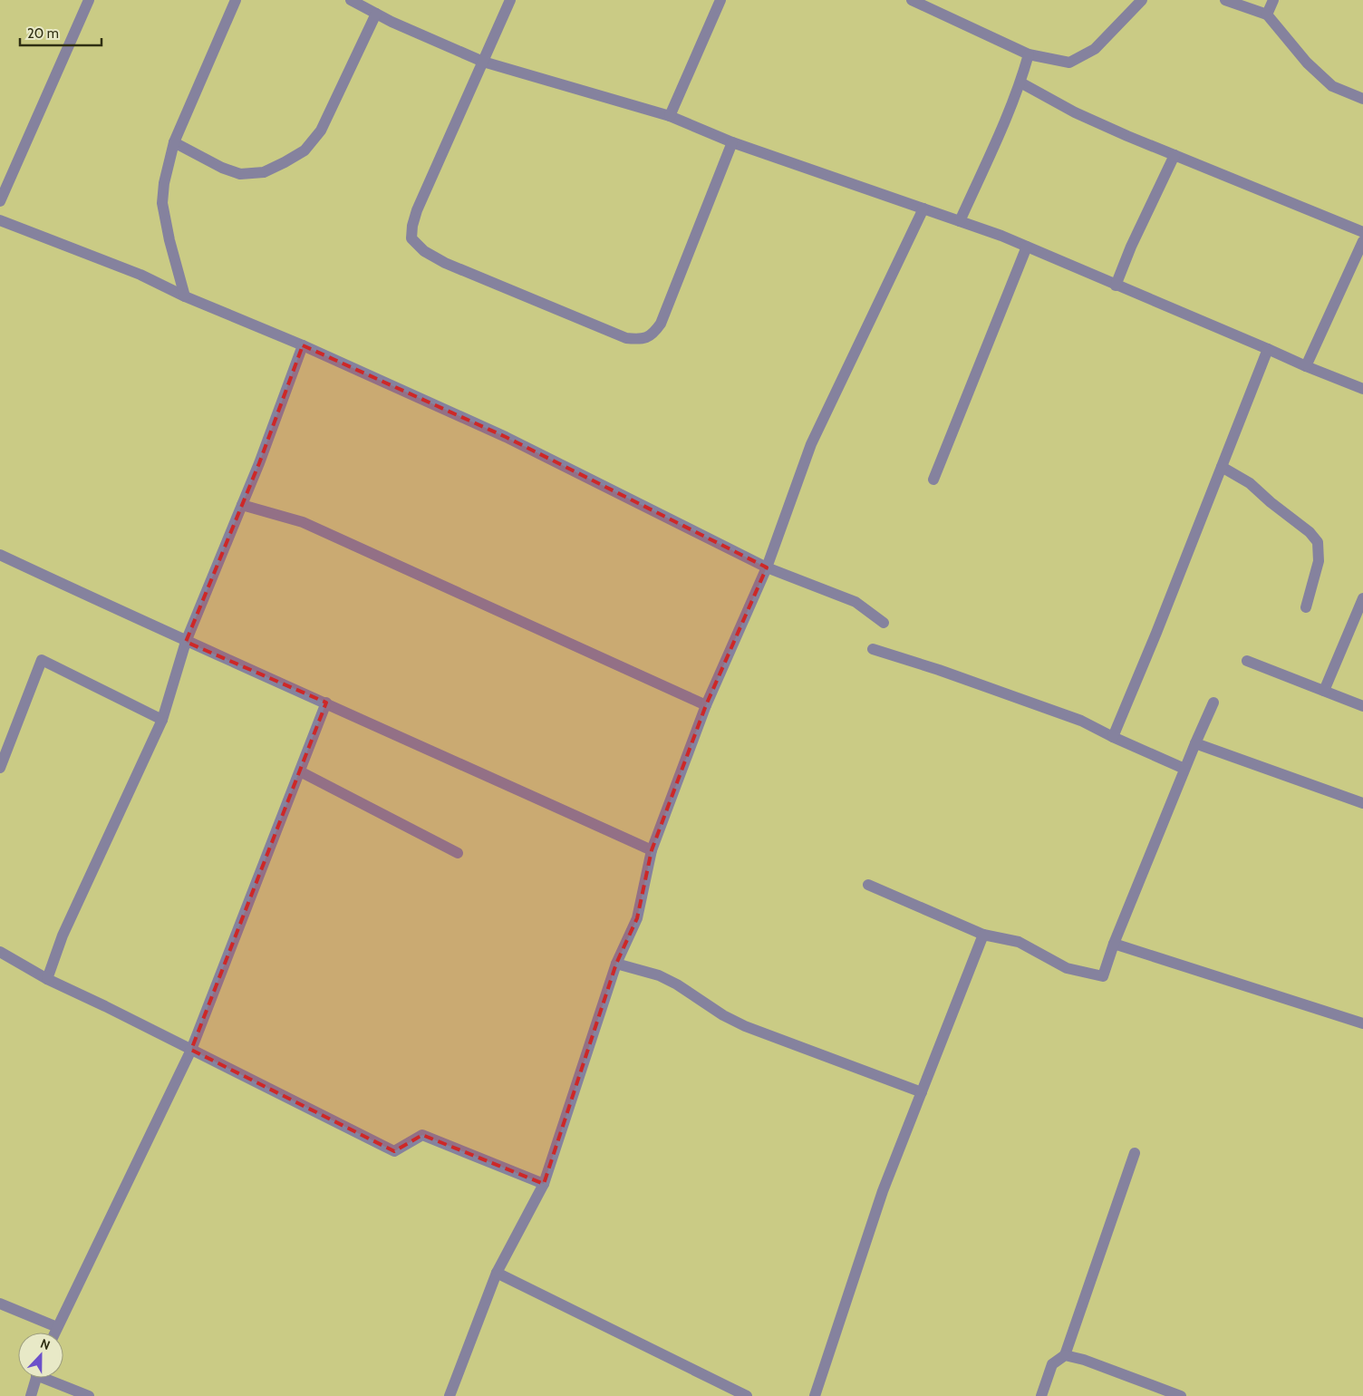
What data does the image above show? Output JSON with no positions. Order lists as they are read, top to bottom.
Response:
{
  "scale_bar": "20 m",
  "north": "top"
}
